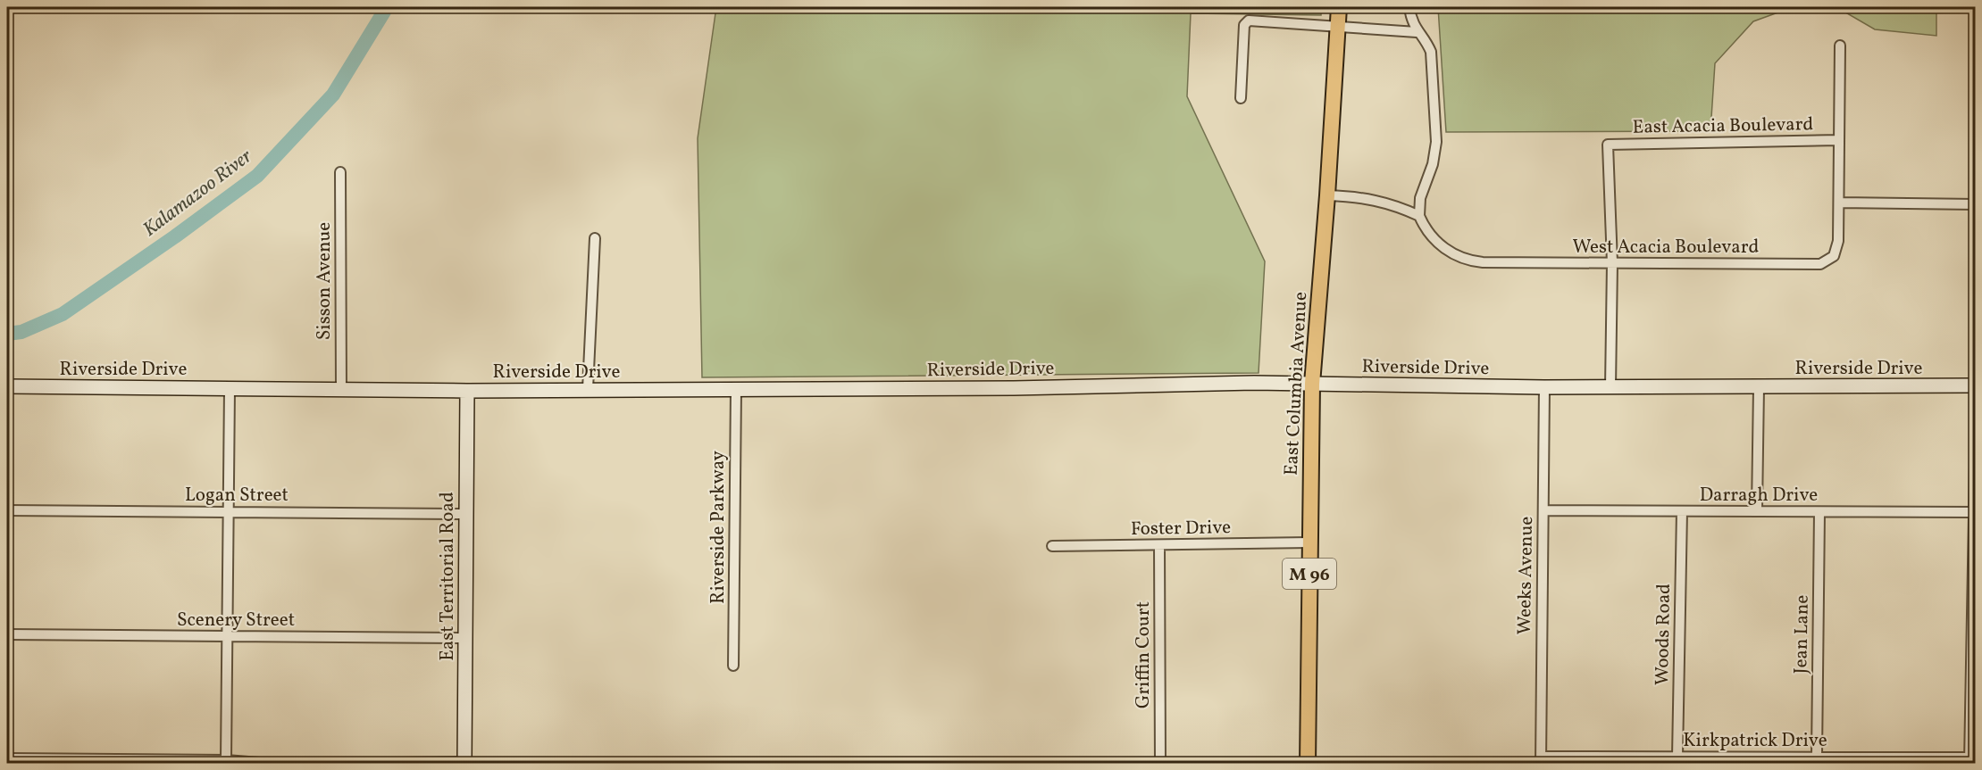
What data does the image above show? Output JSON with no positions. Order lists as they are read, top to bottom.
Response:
{
  "streets": {
    "main road": ["East Columbia Avenue", "M 96"],
    "street": [
      "East Acacia Boulevard",
      "West Acacia Boulevard",
      "Sisson Avenue",
      "Riverside Drive",
      "Logan Street",
      "Darragh Drive",
      "Riverside Parkway",
      "Foster Drive",
      "Weeks Avenue",
      "East Territorial Road",
      "Scenery Street",
      "Woods Road",
      "Jean Lane",
      "Griffin Court",
      "Kirkpatrick Drive"
    ]
  },
  "crossings": [
    ["East Acacia Boulevard", "West Acacia Boulevard"],
    ["Sisson Avenue", "Riverside Drive"],
    ["Riverside Drive", "East Columbia Avenue"],
    ["Riverside Drive", "Riverside Parkway"],
    ["Riverside Drive", "Weeks Avenue"],
    ["Riverside Drive", "East Territorial Road"],
    ["East Columbia Avenue", "Foster Drive"],
    ["Logan Street", "East Territorial Road"],
    ["Darragh Drive", "Weeks Avenue"],
    ["Darragh Drive", "Woods Road"],
    ["Darragh Drive", "Jean Lane"],
    ["Foster Drive", "Griffin Court"],
    ["Weeks Avenue", "Kirkpatrick Drive"],
    ["East Territorial Road", "Scenery Street"],
    ["Woods Road", "Kirkpatrick Drive"],
    ["Jean Lane", "Kirkpatrick Drive"]
  ],
  "water": ["Kalamazoo River"]
}
